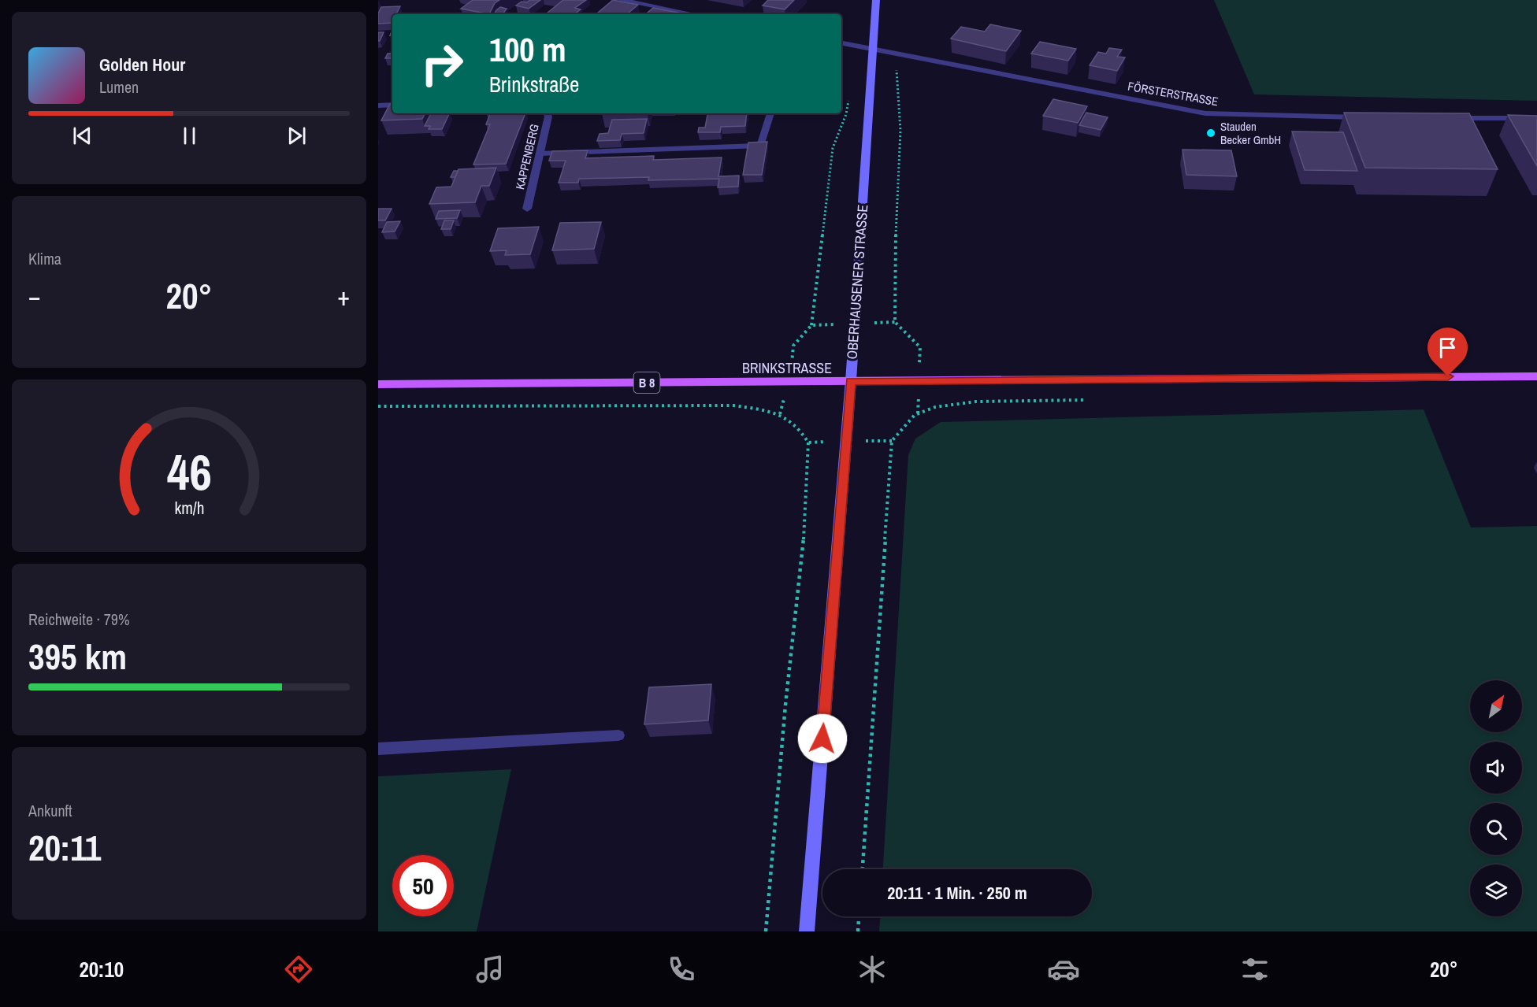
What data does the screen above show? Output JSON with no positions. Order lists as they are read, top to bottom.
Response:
{
  "streets": {
    "main road": ["OBERHAUSENER STRASSE", "BRINKSTRASSE", "B 8"],
    "street": ["FÖRSTERSTRASSE", "KAPPENBERG"]
  },
  "crossings": [
    ["FÖRSTERSTRASSE", "OBERHAUSENER STRASSE"],
    ["OBERHAUSENER STRASSE", "BRINKSTRASSE"]
  ],
  "places": ["Stauden Becker GmbH"],
  "north": "top right",
  "page": {
    "turn": ["100 m", "Brinkstraße"],
    "song": ["Golden Hour", "Lumen"],
    "tile": [
      "Klima",
      ["Reichweite · 79%", "395 km"],
      ["Ankunft", "20:11"]
    ],
    "heat": ["−", "20°", "+"],
    "limit": "50",
    "trip": "20:11 · 1 Min. · 250 m",
    "tabs": ["20:10", "20°"],
    "gauge": ["46", "km/h"]
  }
}
